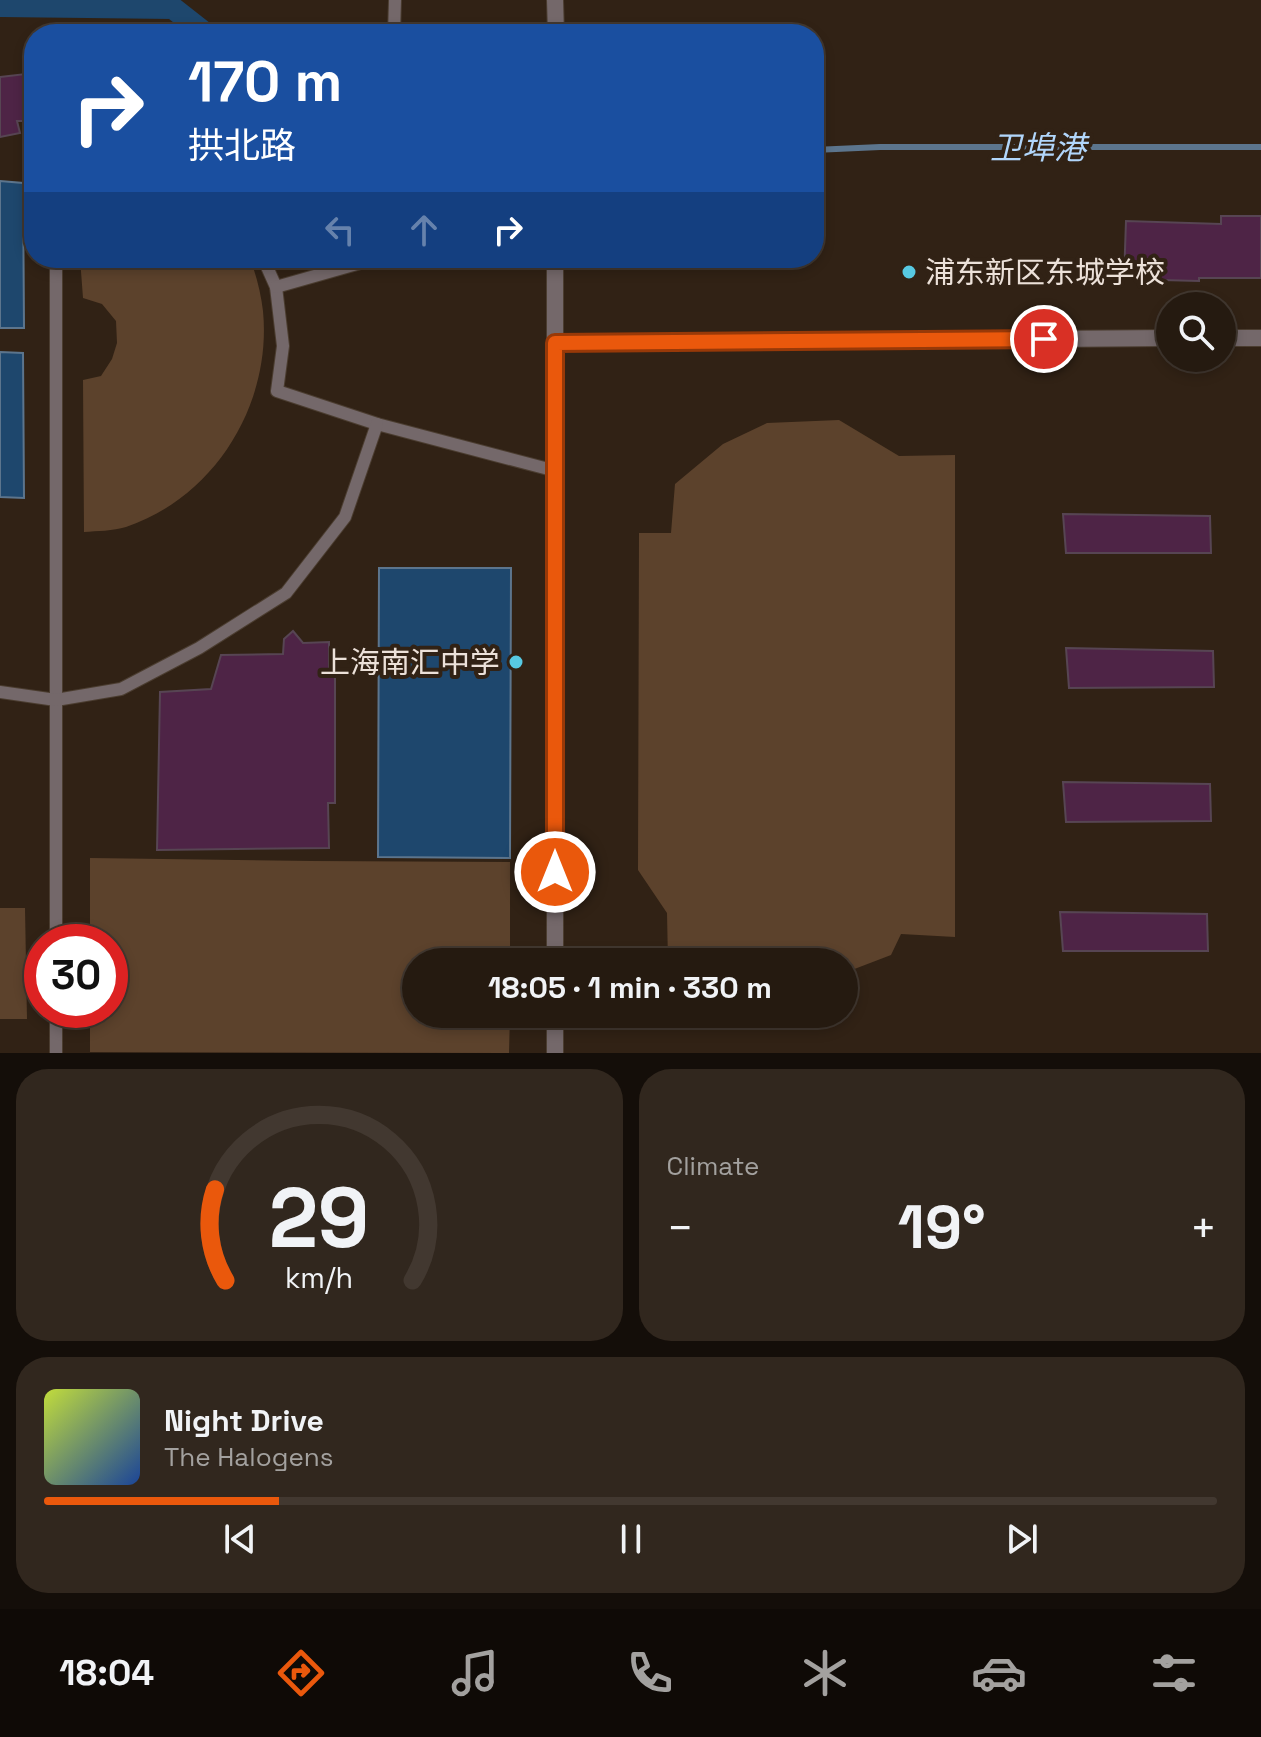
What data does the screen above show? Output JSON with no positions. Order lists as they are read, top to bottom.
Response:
{
  "water": ["卫埠港"],
  "places": ["浦东新区东城学校", "上海南汇中学"],
  "page": {
    "turn": ["170 m", "拱北路"],
    "limit": "30",
    "trip": "18:05 · 1 min · 330 m",
    "tile": "Climate",
    "heat": ["−", "19°", "+"],
    "song": ["Night Drive", "The Halogens"],
    "tabs": "18:04",
    "gauge": ["29", "km/h"]
  }
}
